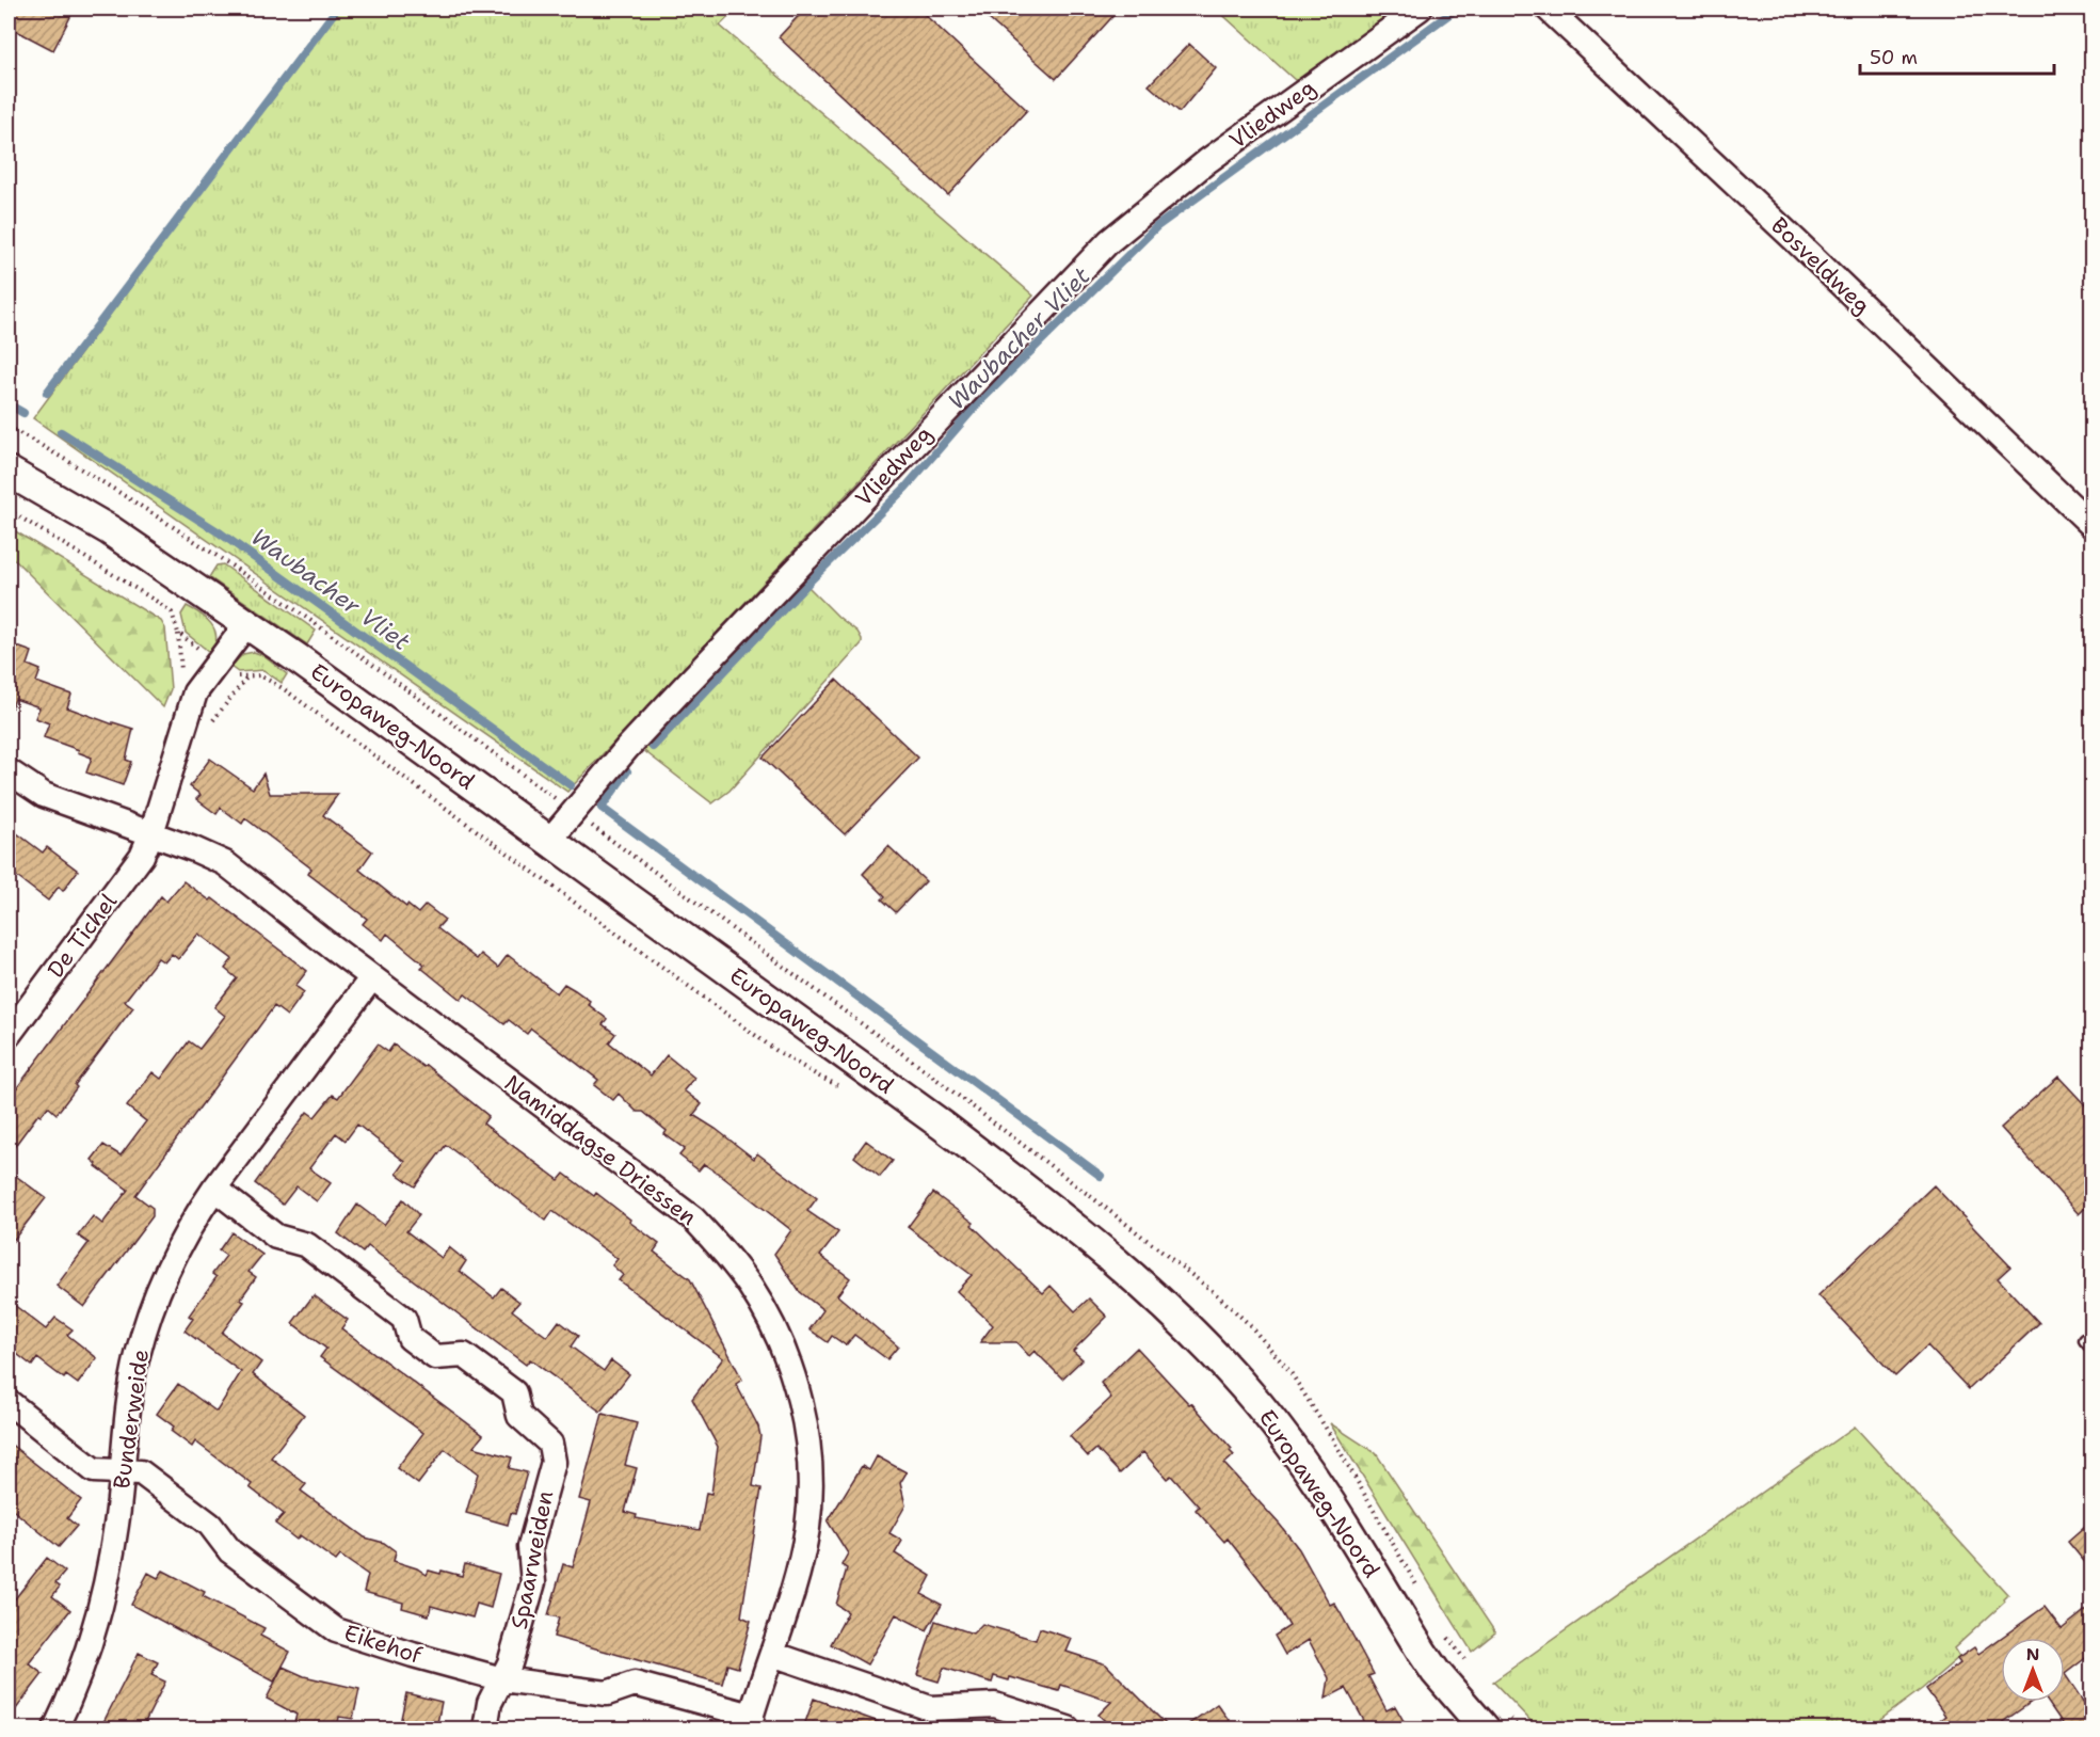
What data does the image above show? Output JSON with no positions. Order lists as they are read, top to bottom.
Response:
{
  "streets": {
    "street": [
      "Vliedweg",
      "Bosveldweg",
      "Europaweg-Noord",
      "De Tichel",
      "Namiddagse Driessen",
      "Bunderweide",
      "Spaarweiden",
      "Eikehof"
    ]
  },
  "crossings": [
    ["Vliedweg", "Europaweg-Noord"],
    ["Europaweg-Noord", "De Tichel"],
    ["De Tichel", "Namiddagse Driessen"],
    ["Namiddagse Driessen", "Bunderweide"],
    ["Namiddagse Driessen", "Eikehof"],
    ["Bunderweide", "Spaarweiden"],
    ["Bunderweide", "Eikehof"],
    ["Spaarweiden", "Eikehof"]
  ],
  "water": ["Waubacher Vliet"],
  "scale_bar": "50 m",
  "north": "top"
}
